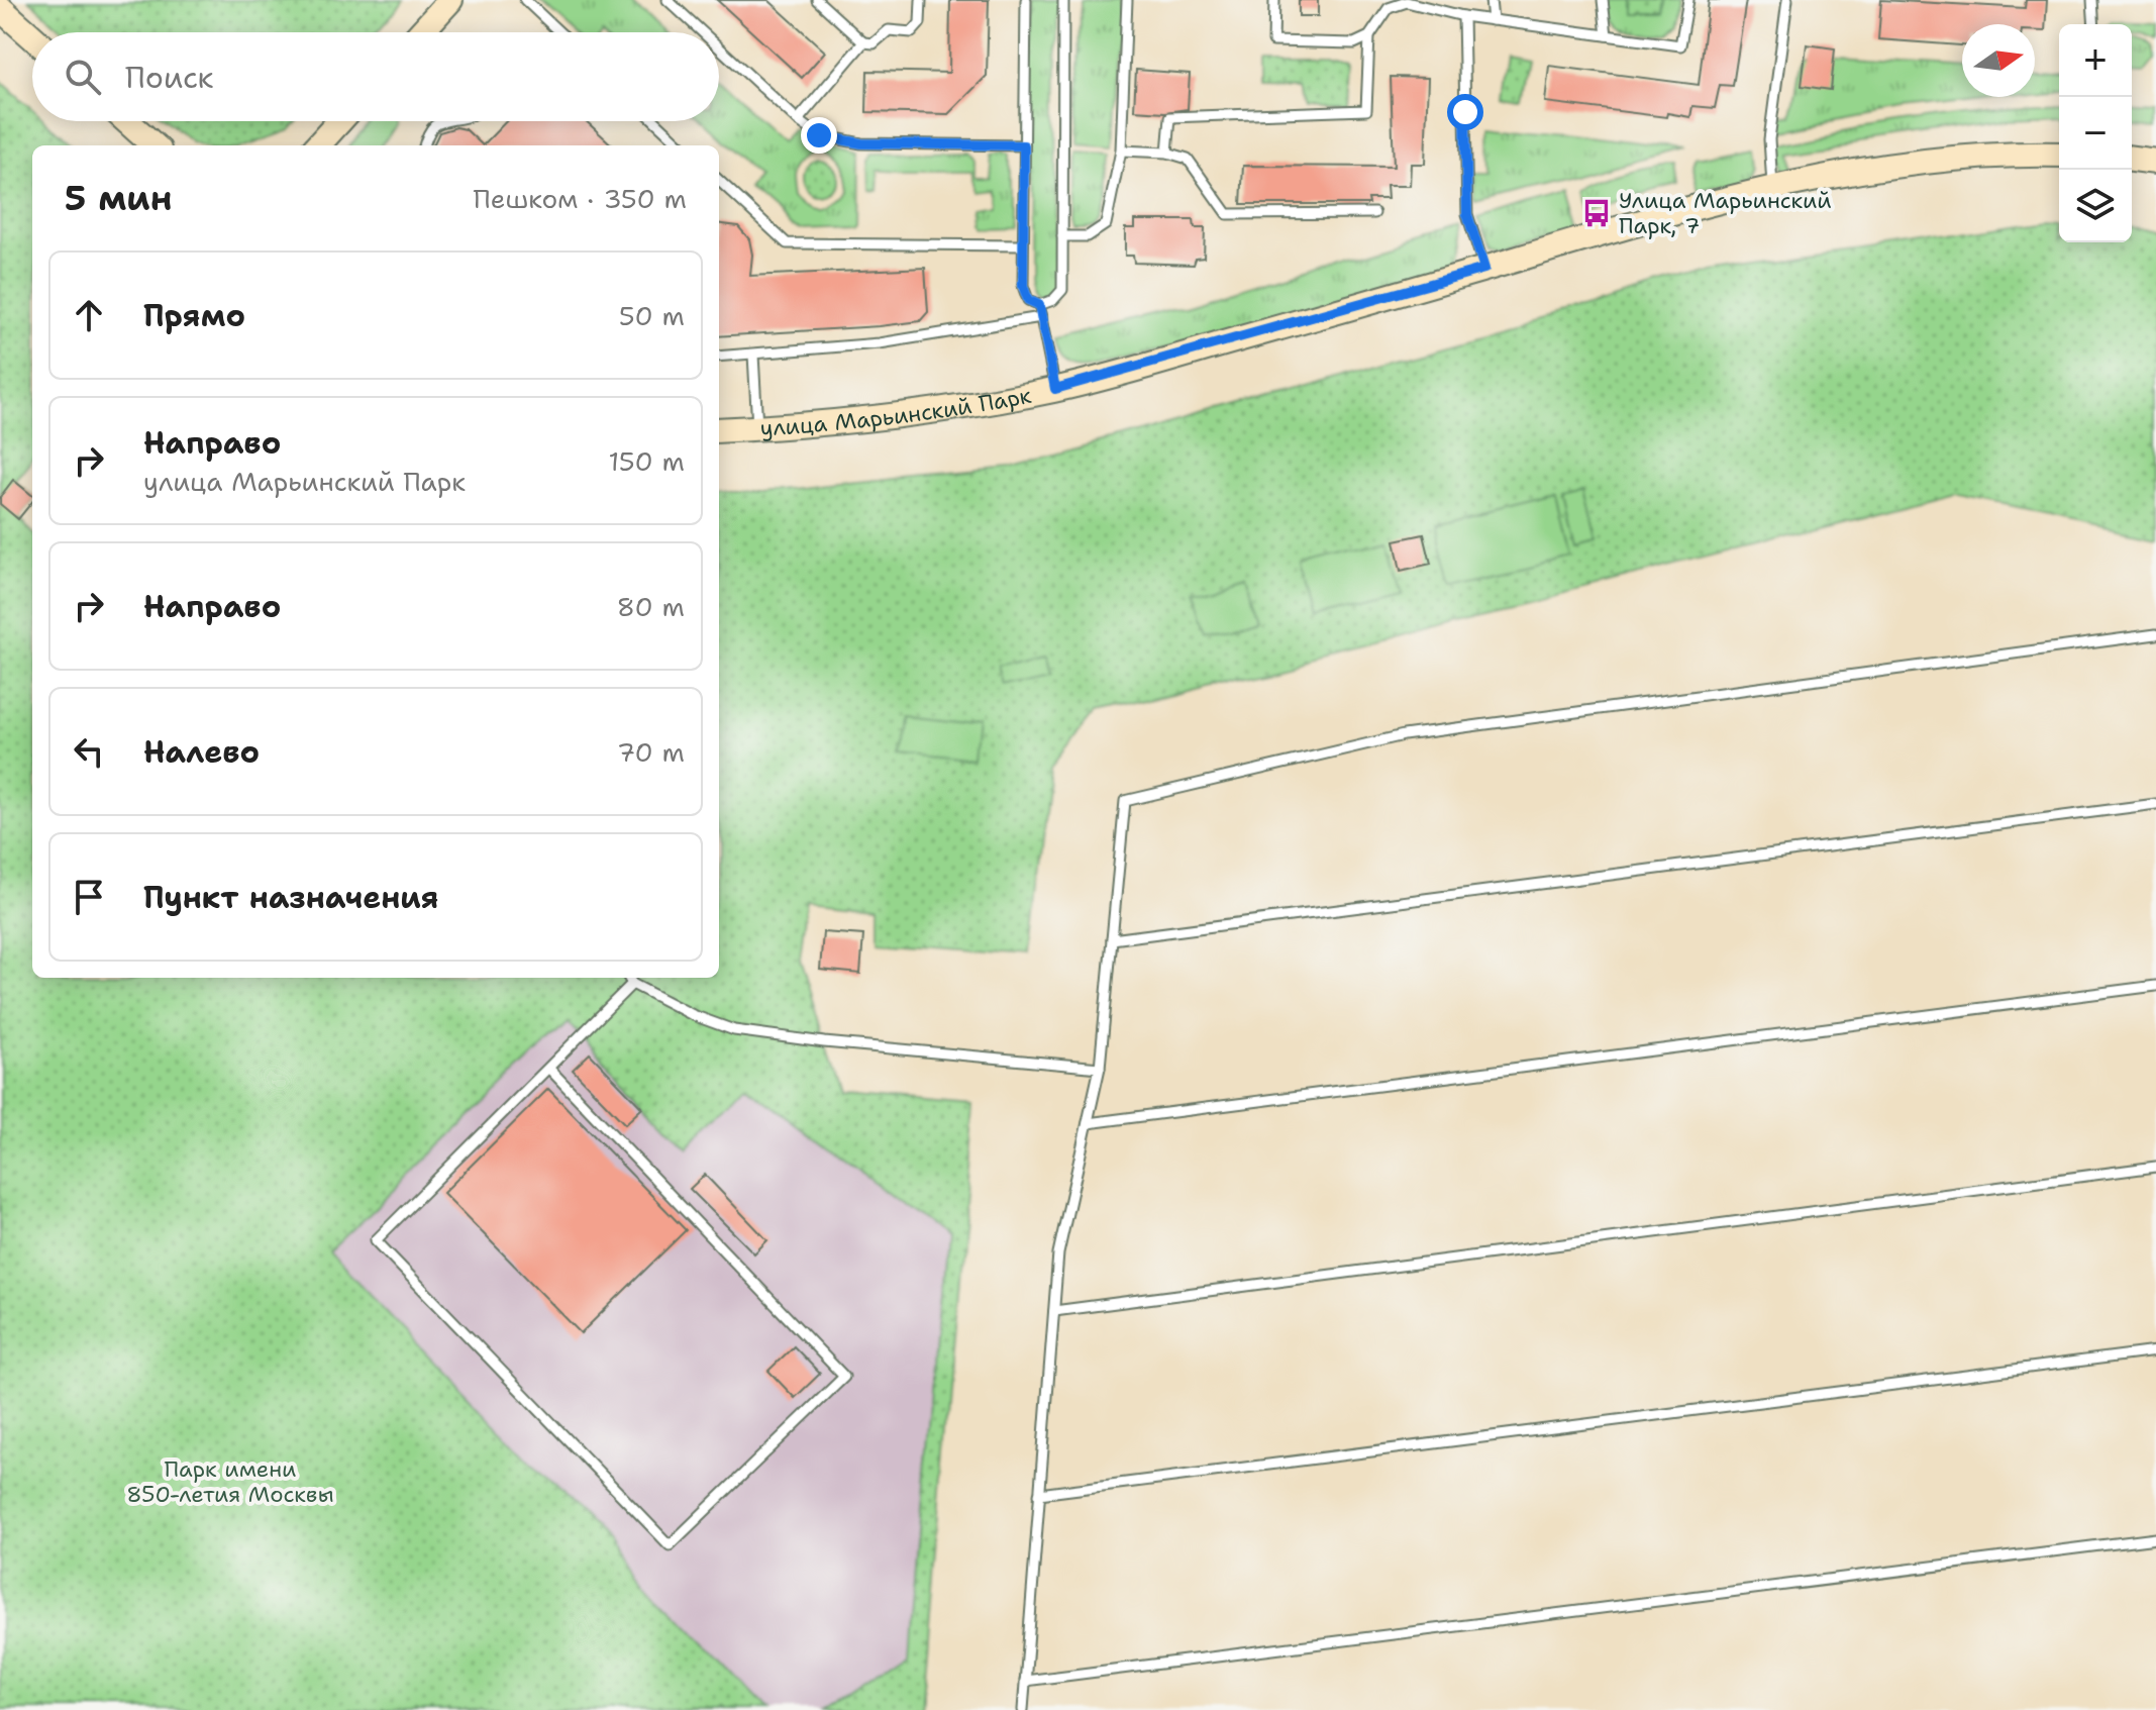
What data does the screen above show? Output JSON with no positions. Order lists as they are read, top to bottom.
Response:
{
  "streets": {
    "main road": ["улица Марьинский Парк"]
  },
  "parks": ["Парк имени 850-летия Москвы"],
  "places": {
    "bus stop": ["Улица Марьинский Парк, 7"]
  },
  "north": "right",
  "page": {
    "map_buttons": ["+", "−"],
    "search": "Поиск",
    "heading": ["5 мин", "Пешком · 350 m"],
    "list": [
      ["Прямо", "50 m"],
      ["Направо", "улица Марьинский Парк", "150 m"],
      ["Направо", "80 m"],
      ["Налево", "70 m"],
      "Пункт назначения"
    ]
  }
}
